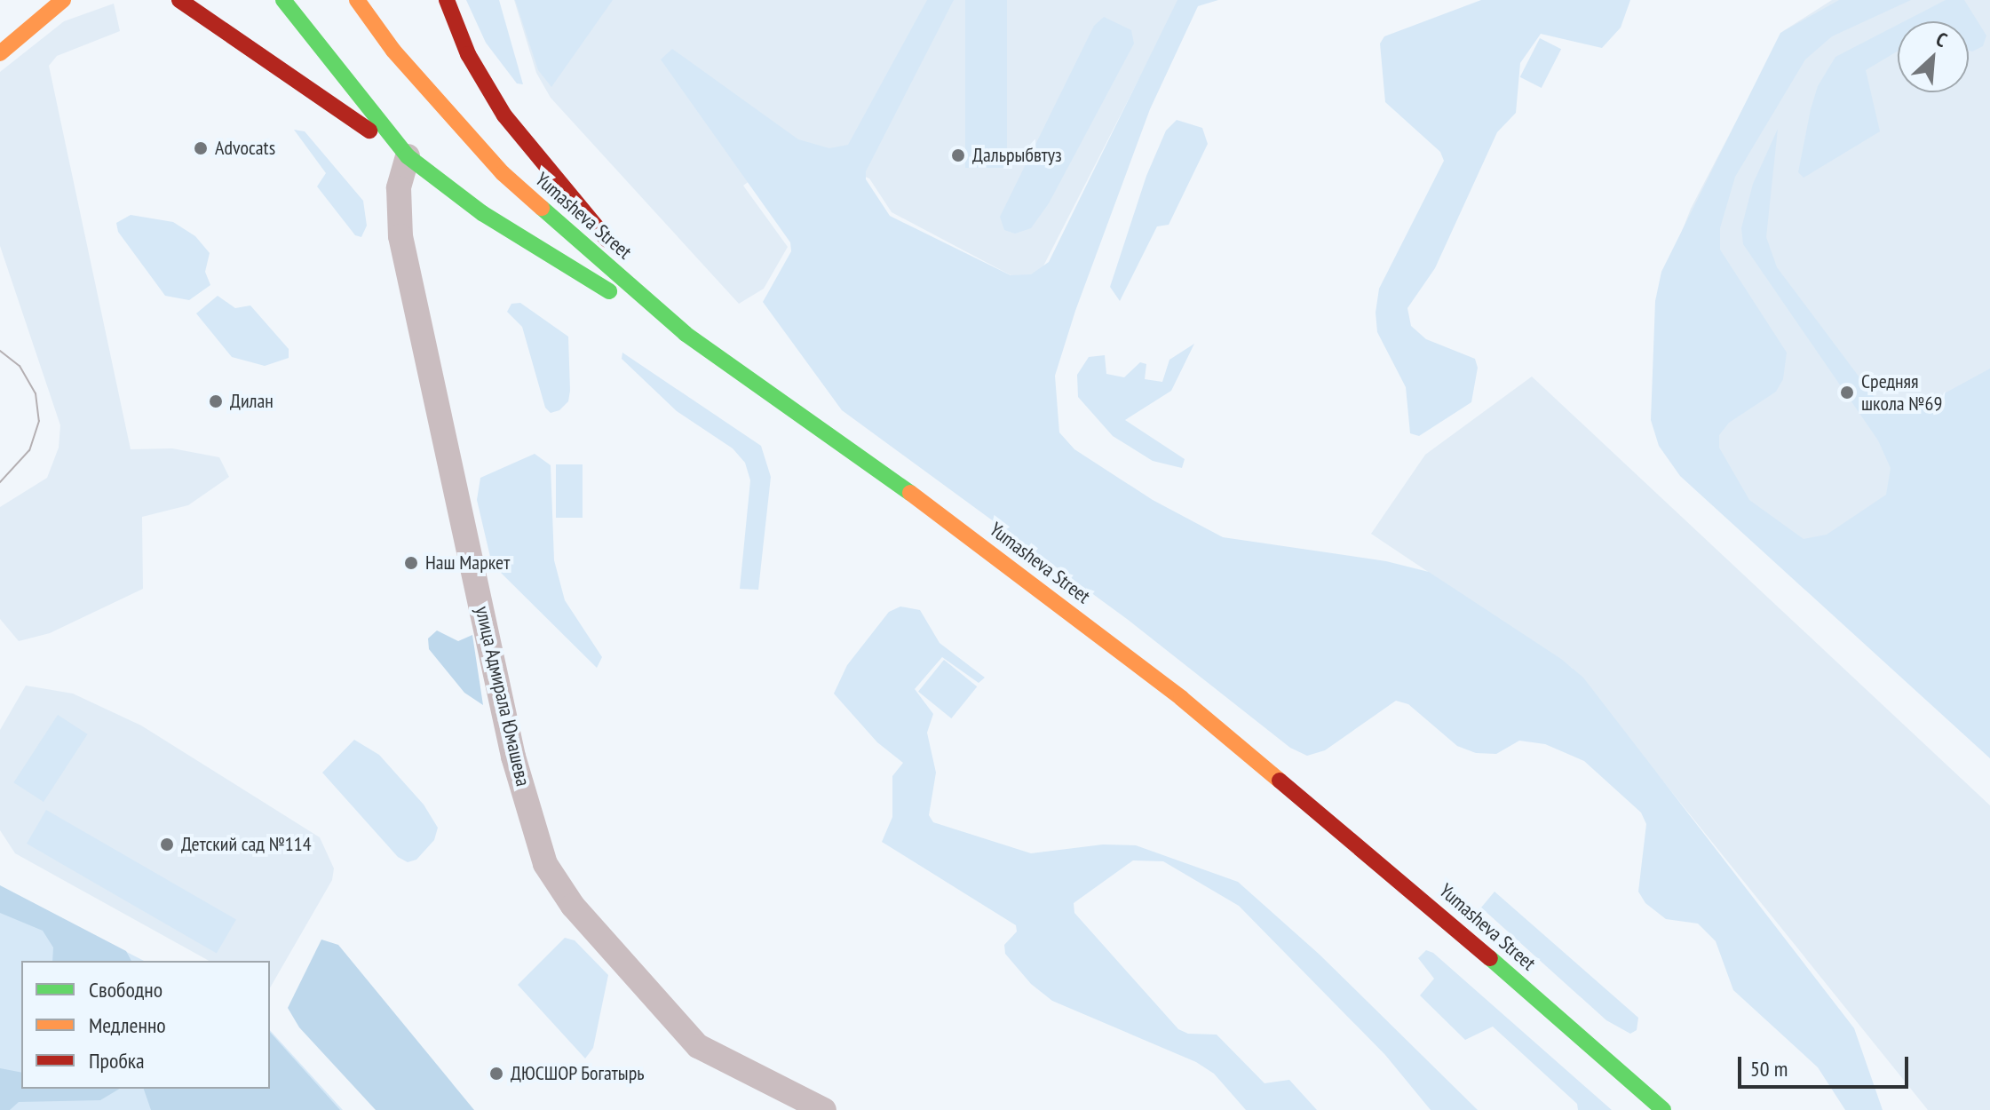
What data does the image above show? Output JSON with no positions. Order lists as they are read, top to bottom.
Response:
{
  "streets": {
    "main road": ["Yumasheva Street"],
    "street": ["улица Адмирала Юмашева"]
  },
  "places": [
    "Advocats",
    "Дальрыбвтуз",
    "Средняя школа №69",
    "Дилан",
    "Наш Маркет",
    "Детский сад №114",
    "ДЮСШОР Богатырь"
  ],
  "legend": ["Свободно", "Медленно", "Пробка"],
  "scale_bar": "50 m",
  "north": "top right"
}
